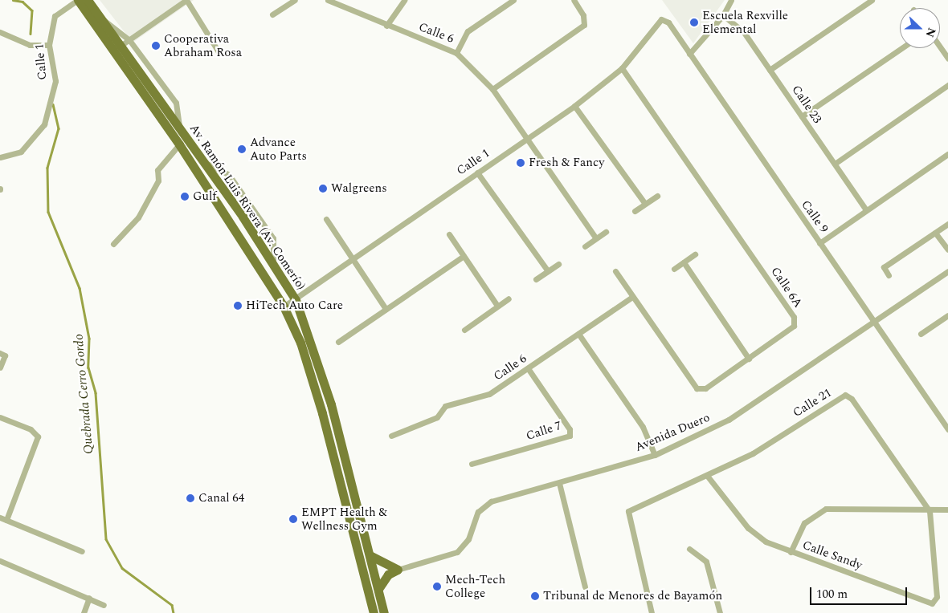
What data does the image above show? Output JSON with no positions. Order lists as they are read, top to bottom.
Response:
{
  "streets": {
    "main road": ["Av. Ramón Luis Rivera (Av. Comerío)"],
    "street": [
      "Calle 6",
      "Calle 1",
      "Calle 23",
      "Calle 9",
      "Calle 6A",
      "Calle 21",
      "Calle 7",
      "Avenida Duero",
      "Calle Sandy"
    ]
  },
  "crossings": [
    ["Calle 6", "Calle 1"],
    ["Calle 6", "Calle 6A"],
    ["Calle 6", "Calle 7"],
    ["Calle 1", "Av. Ramón Luis Rivera (Av. Comerío)"],
    ["Calle 1", "Calle 9"],
    ["Calle 1", "Calle 6A"],
    ["Calle 9", "Avenida Duero"],
    ["Calle 21", "Calle Sandy"]
  ],
  "water": ["Quebrada Cerro Gordo"],
  "places": [
    "Escuela Rexville Elemental",
    "Cooperativa Abraham Rosa",
    "Advance Auto Parts",
    "Fresh & Fancy",
    "Walgreens",
    "Gulf",
    "HiTech Auto Care",
    "Canal 64",
    "EMPT Health & Wellness Gym",
    "Mech-Tech College",
    "Tribunal de Menores de Bayamón"
  ],
  "scale_bar": "100 m",
  "north": "right"
}
